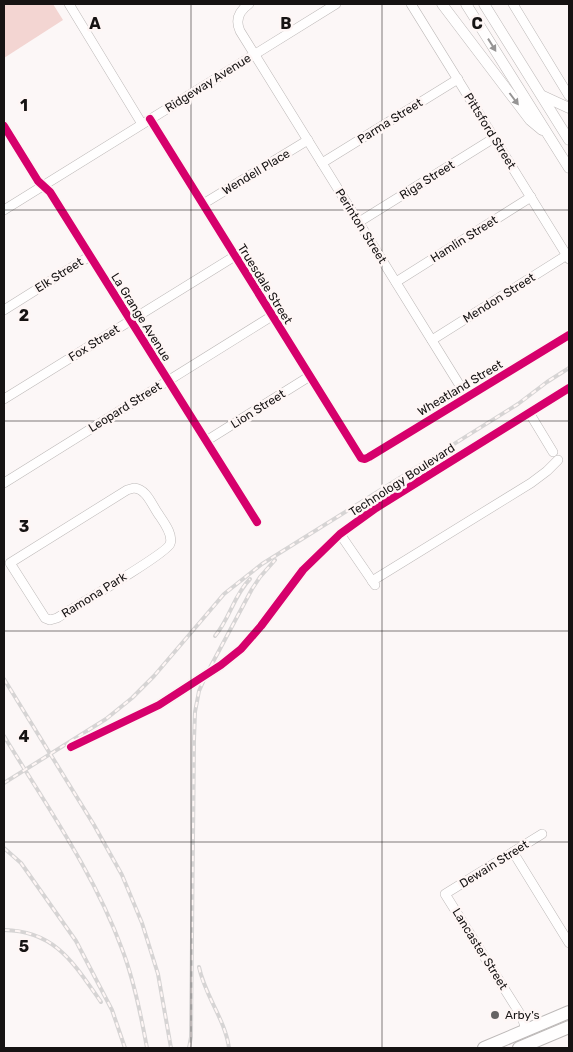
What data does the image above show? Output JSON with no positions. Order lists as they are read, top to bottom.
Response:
{
  "streets": {
    "street": [
      "Ridgeway Avenue",
      "Parma Street",
      "Pittsford Street",
      "Wendell Place",
      "Riga Street",
      "Perinton Street",
      "Hamlin Street",
      "Elk Street",
      "Truesdale Street",
      "Mendon Street",
      "La Grange Avenue",
      "Fox Street",
      "Wheatland Street",
      "Leopard Street",
      "Lion Street",
      "Technology Boulevard",
      "Ramona Park",
      "Dewain Street",
      "Lancaster Street"
    ]
  },
  "crossings": [
    ["Ridgeway Avenue", "Perinton Street"],
    ["Ridgeway Avenue", "Truesdale Street"],
    ["Ridgeway Avenue", "La Grange Avenue"],
    ["Parma Street", "Pittsford Street"],
    ["Parma Street", "Perinton Street"],
    ["Pittsford Street", "Riga Street"],
    ["Pittsford Street", "Hamlin Street"],
    ["Pittsford Street", "Mendon Street"],
    ["Wendell Place", "Perinton Street"],
    ["Wendell Place", "Truesdale Street"],
    ["Riga Street", "Perinton Street"],
    ["Perinton Street", "Hamlin Street"],
    ["Perinton Street", "Mendon Street"],
    ["Perinton Street", "Wheatland Street"],
    ["Elk Street", "La Grange Avenue"],
    ["Truesdale Street", "Fox Street"],
    ["Truesdale Street", "Wheatland Street"],
    ["Truesdale Street", "Leopard Street"],
    ["Truesdale Street", "Lion Street"],
    ["La Grange Avenue", "Fox Street"],
    ["La Grange Avenue", "Leopard Street"],
    ["La Grange Avenue", "Lion Street"],
    ["Dewain Street", "Lancaster Street"]
  ],
  "places": ["Arby's"],
  "grid": {
    "columns": ["A", "B", "C"],
    "rows": [
      "1",
      "2",
      "3",
      "4",
      "5"
    ]
  }
}
